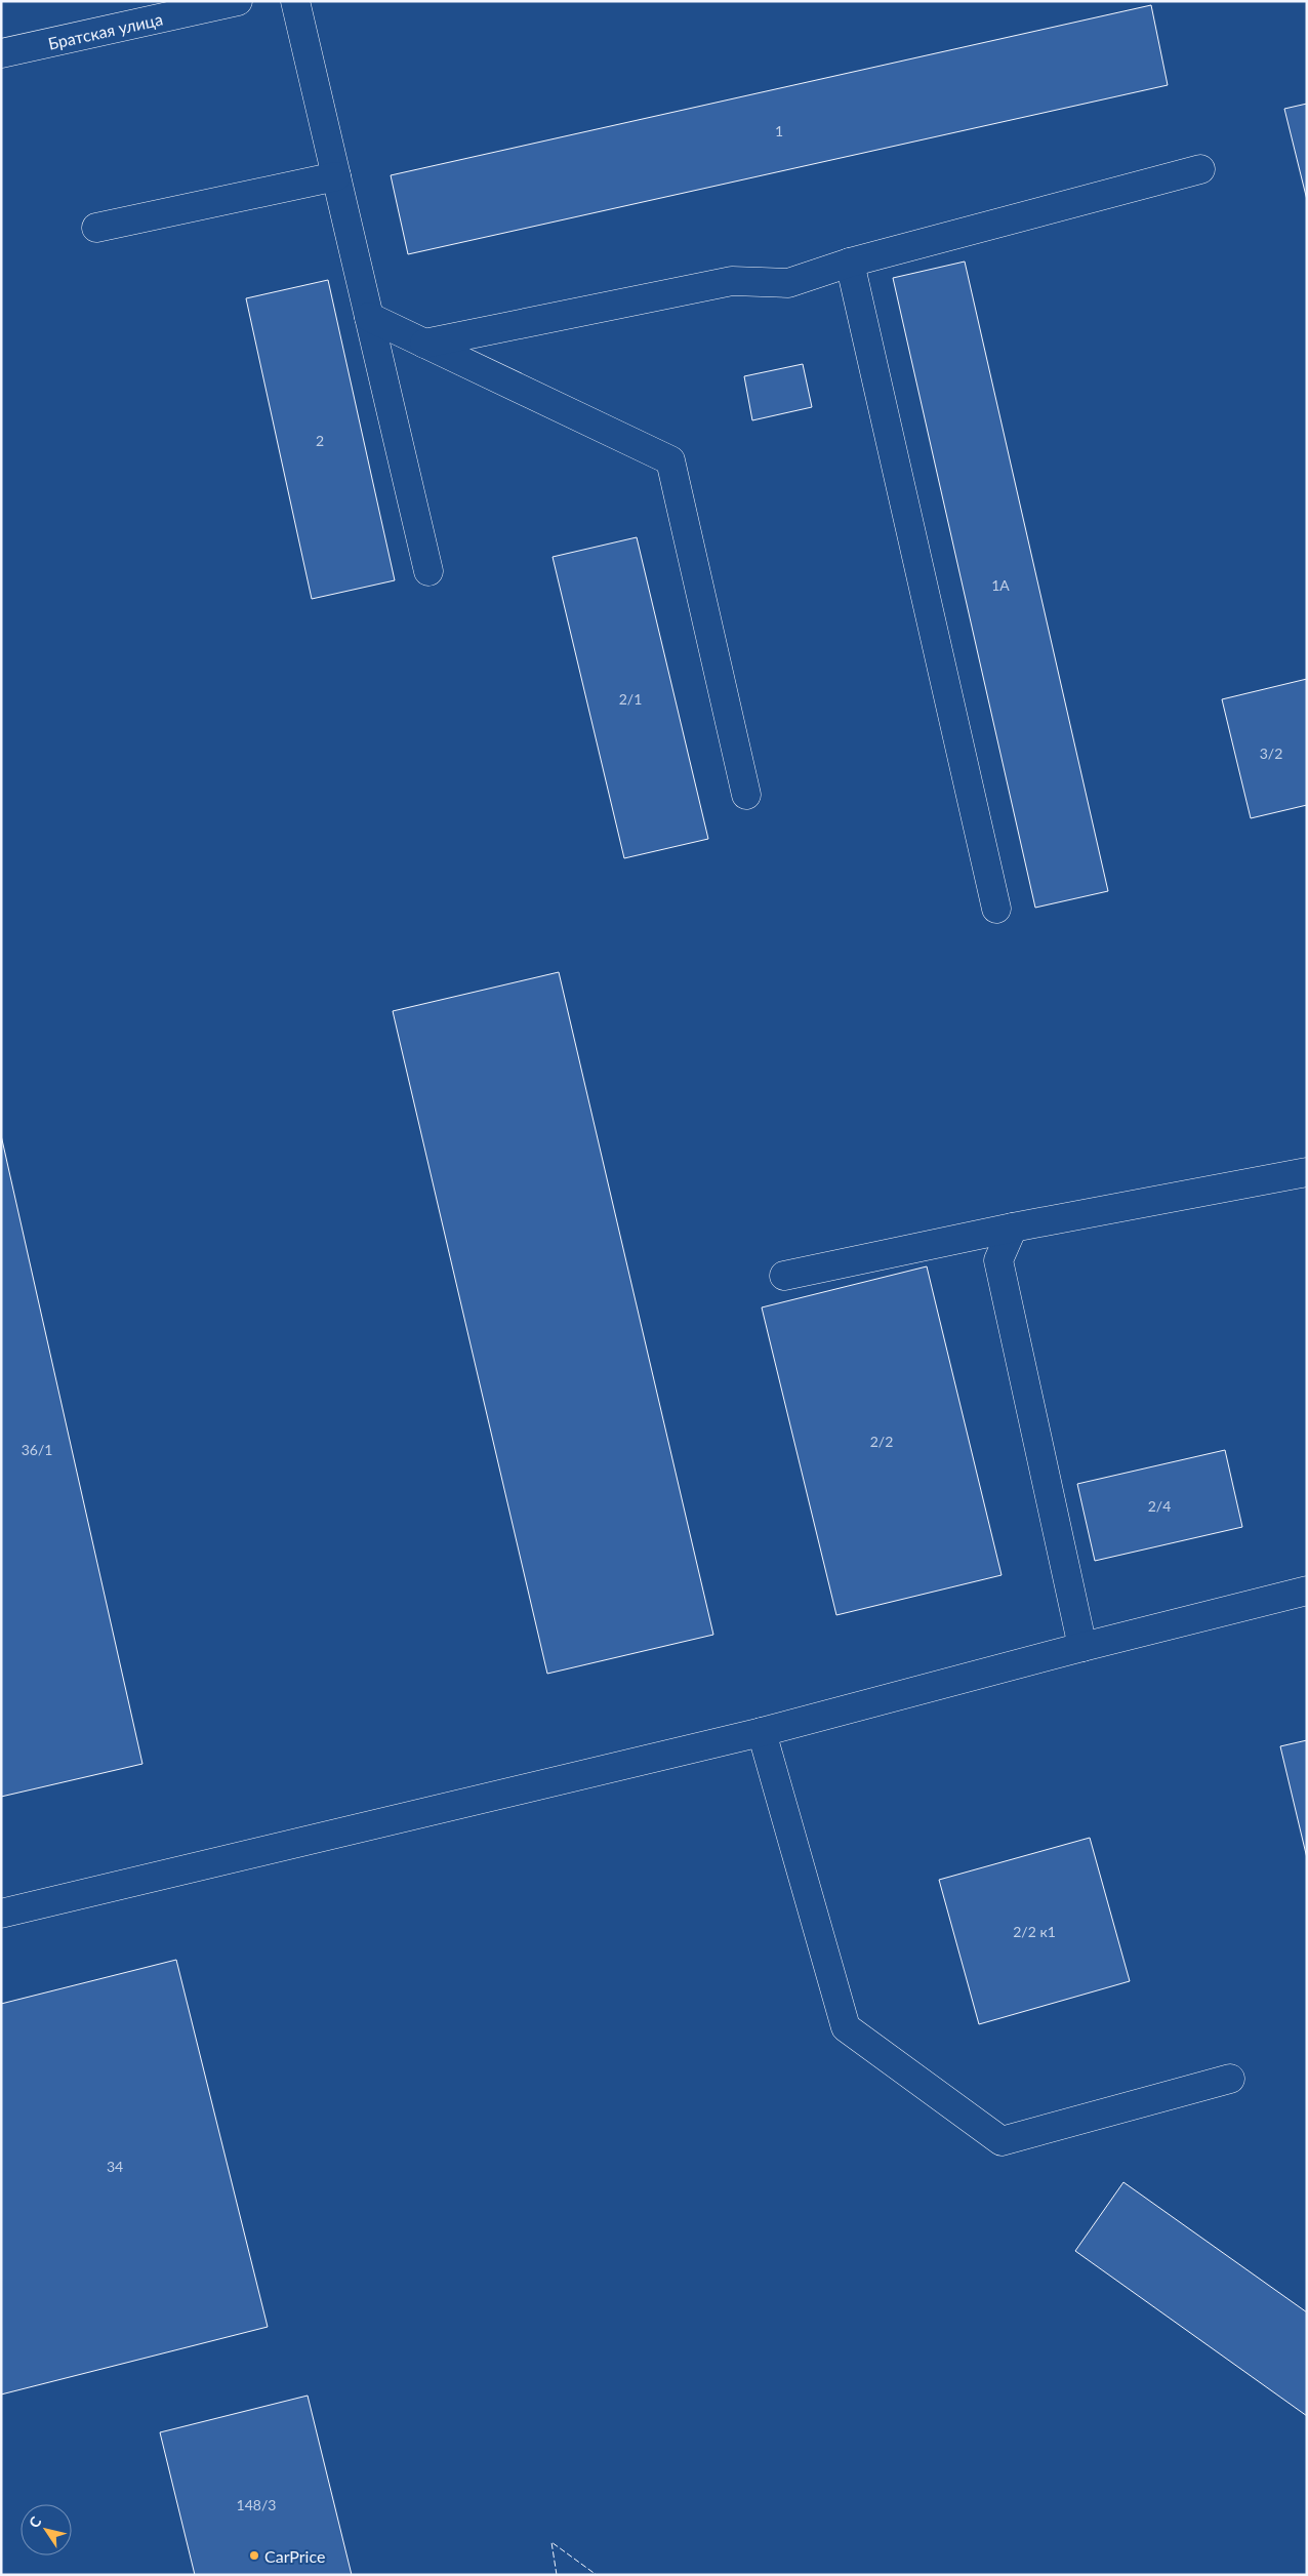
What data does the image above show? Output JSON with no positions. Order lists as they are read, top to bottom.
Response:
{
  "streets": {
    "street": ["Братская улица"]
  },
  "places": ["CarPrice"],
  "house_numbers": [
    "1",
    "2",
    "1А",
    "2/1",
    "3/2",
    "2/2",
    "36/1",
    "2/4",
    "2/2 к1",
    "34",
    "148/3"
  ],
  "north": "top left"
}
